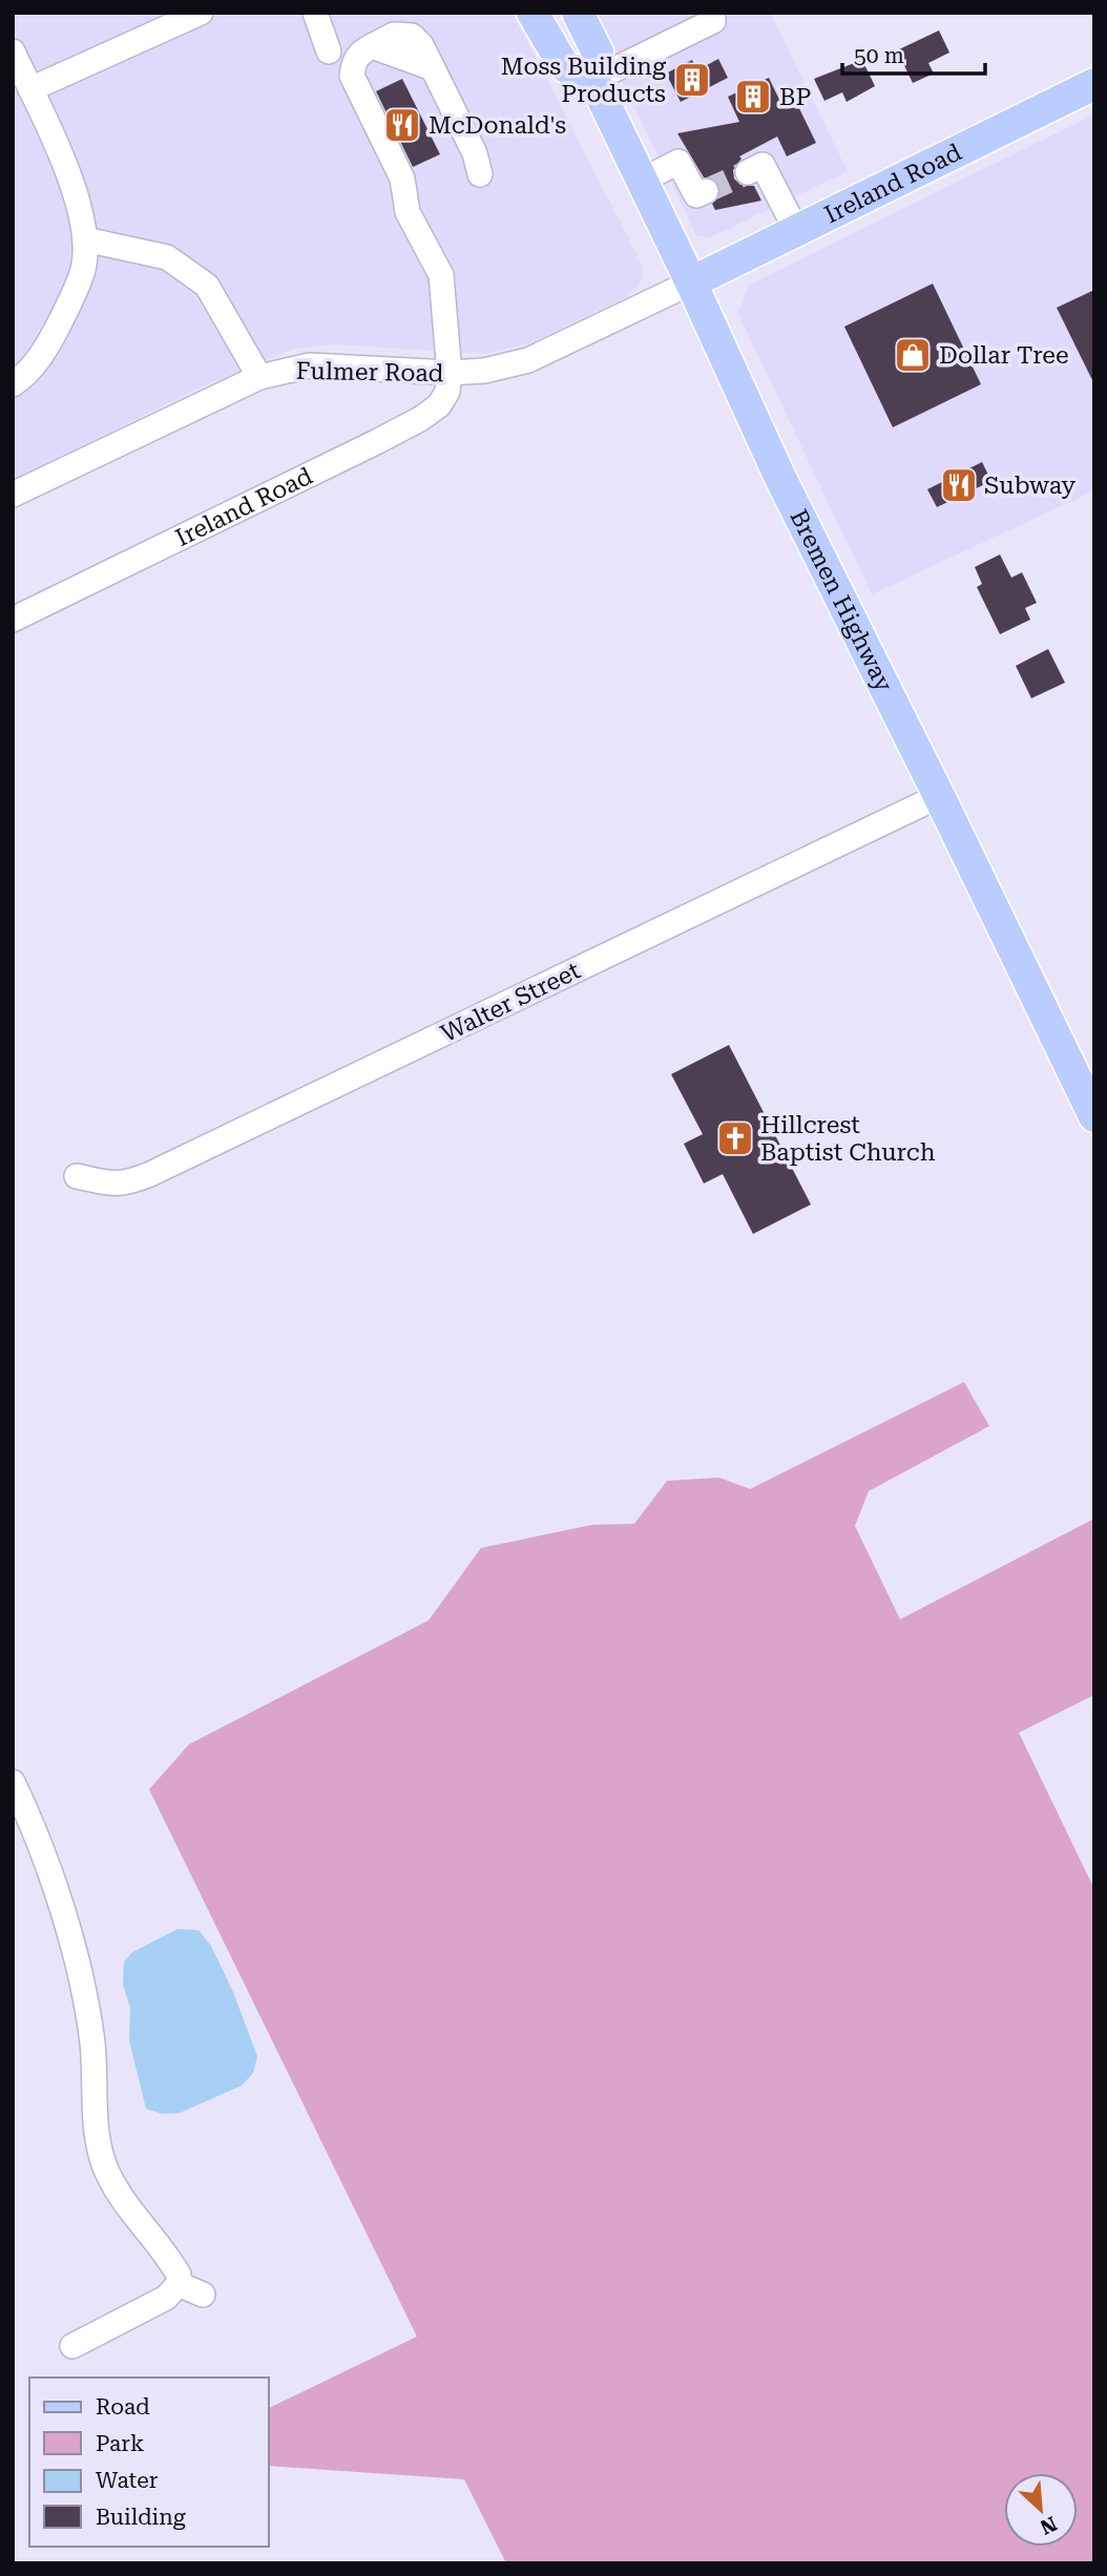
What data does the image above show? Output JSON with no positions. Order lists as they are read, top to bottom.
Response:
{
  "streets": {
    "main road": ["Ireland Road", "Bremen Highway"],
    "street": ["Fulmer Road", "Walter Street"]
  },
  "crossings": [
    ["Ireland Road", "Fulmer Road"],
    ["Ireland Road", "Bremen Highway"],
    ["Fulmer Road", "Bremen Highway"],
    ["Bremen Highway", "Walter Street"]
  ],
  "places": {
    "building": ["Moss Building Products", "BP"],
    "restaurant": ["McDonald's", "Subway"],
    "shop": ["Dollar Tree"],
    "church": ["Hillcrest Baptist Church"]
  },
  "legend": [
    "Road",
    "Park",
    "Water",
    "Building"
  ],
  "scale_bar": "50 m",
  "north": "bottom right"
}
